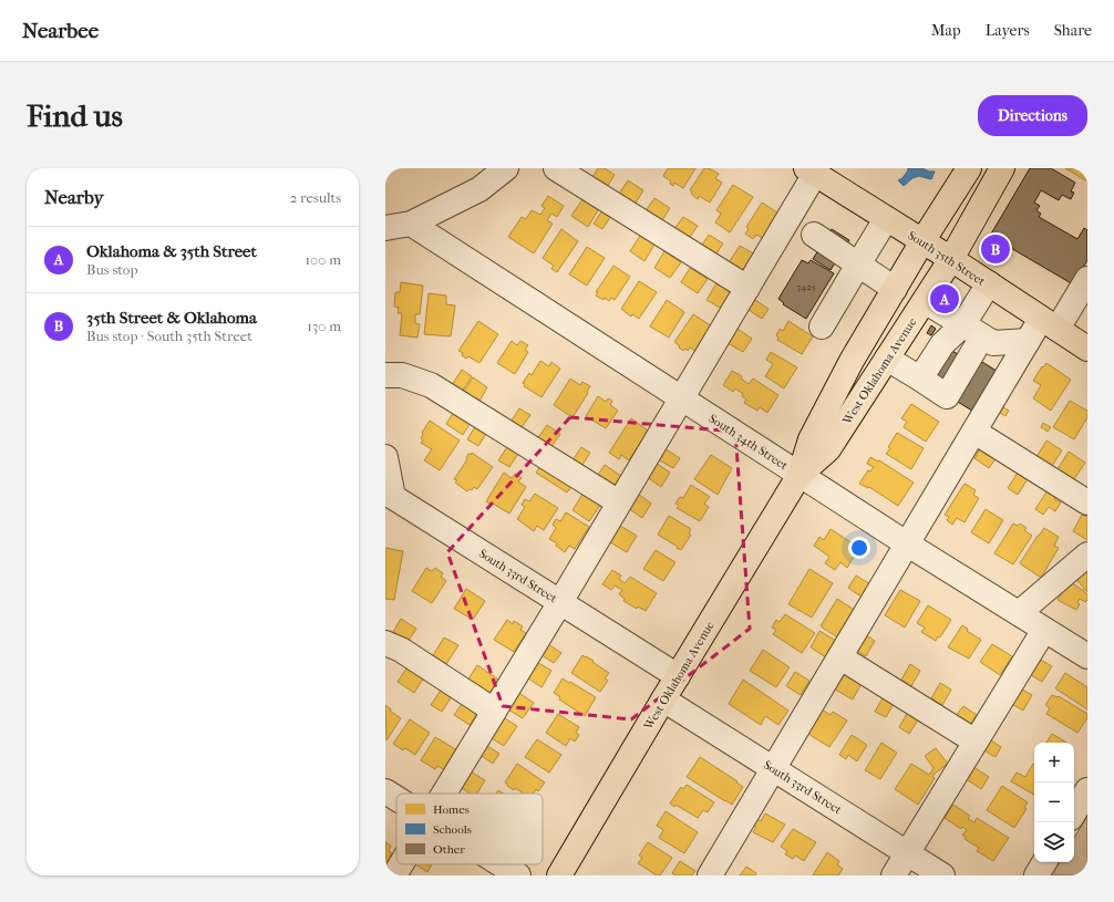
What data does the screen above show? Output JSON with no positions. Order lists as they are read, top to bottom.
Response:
{
  "streets": {
    "main road": ["South 35th Street", "West Oklahoma Avenue"],
    "street": ["South 34th Street", "South 33rd Street"]
  },
  "crossings": [
    ["South 35th Street", "West Oklahoma Avenue"],
    ["West Oklahoma Avenue", "South 34th Street"],
    ["West Oklahoma Avenue", "South 33rd Street"]
  ],
  "house_numbers": ["3425"],
  "legend": ["Homes", "Schools", "Other"],
  "page": {
    "header": "Nearbee",
    "nav": ["Map", "Layers", "Share"],
    "buttons": "Directions",
    "title": "Find us",
    "heading": ["Nearby", "2 results"],
    "list": [
      {
        "mark": "A",
        "name": "Oklahoma & 35th Street",
        "note": "Bus stop",
        "value": "100 m"
      },
      {
        "mark": "B",
        "name": "35th Street & Oklahoma",
        "note": "Bus stop · South 35th Street",
        "value": "130 m"
      }
    ],
    "pins": ["B", "A"],
    "map_buttons": ["+", "−"]
  }
}
